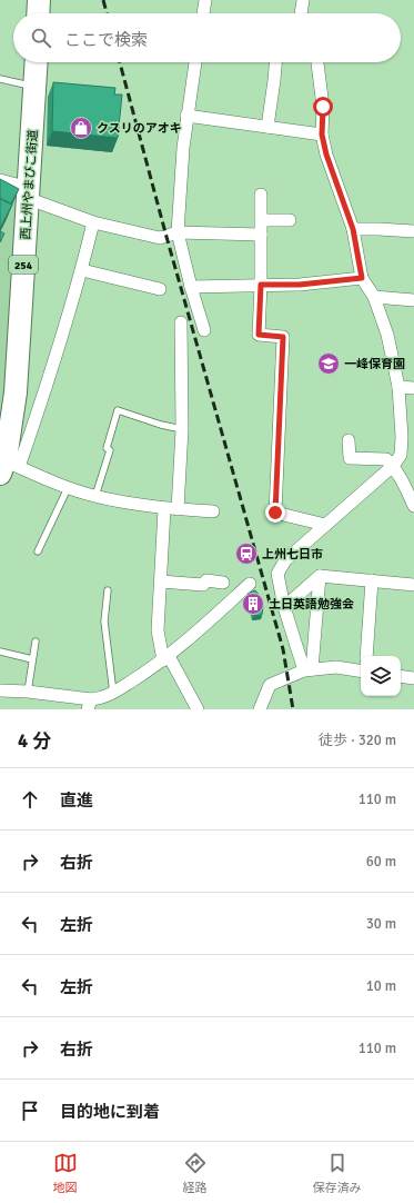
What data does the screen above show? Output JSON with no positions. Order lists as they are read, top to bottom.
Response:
{
  "streets": {
    "highway": ["西上州やまびこ街道", "254"]
  },
  "places": {
    "shop": ["クスリのアオキ"],
    "school or university": ["一峰保育園"],
    "station": ["上州七日市"],
    "building": ["土日英語勉強会"]
  },
  "page": {
    "search": "ここで検索",
    "heading": ["4 分", "徒歩 · 320 m"],
    "list": [
      ["直進", "110 m"],
      ["右折", "60 m"],
      ["左折", "30 m"],
      ["左折", "10 m"],
      ["右折", "110 m"],
      "目的地に到着"
    ],
    "nav": ["地図", "経路", "保存済み"]
  }
}
